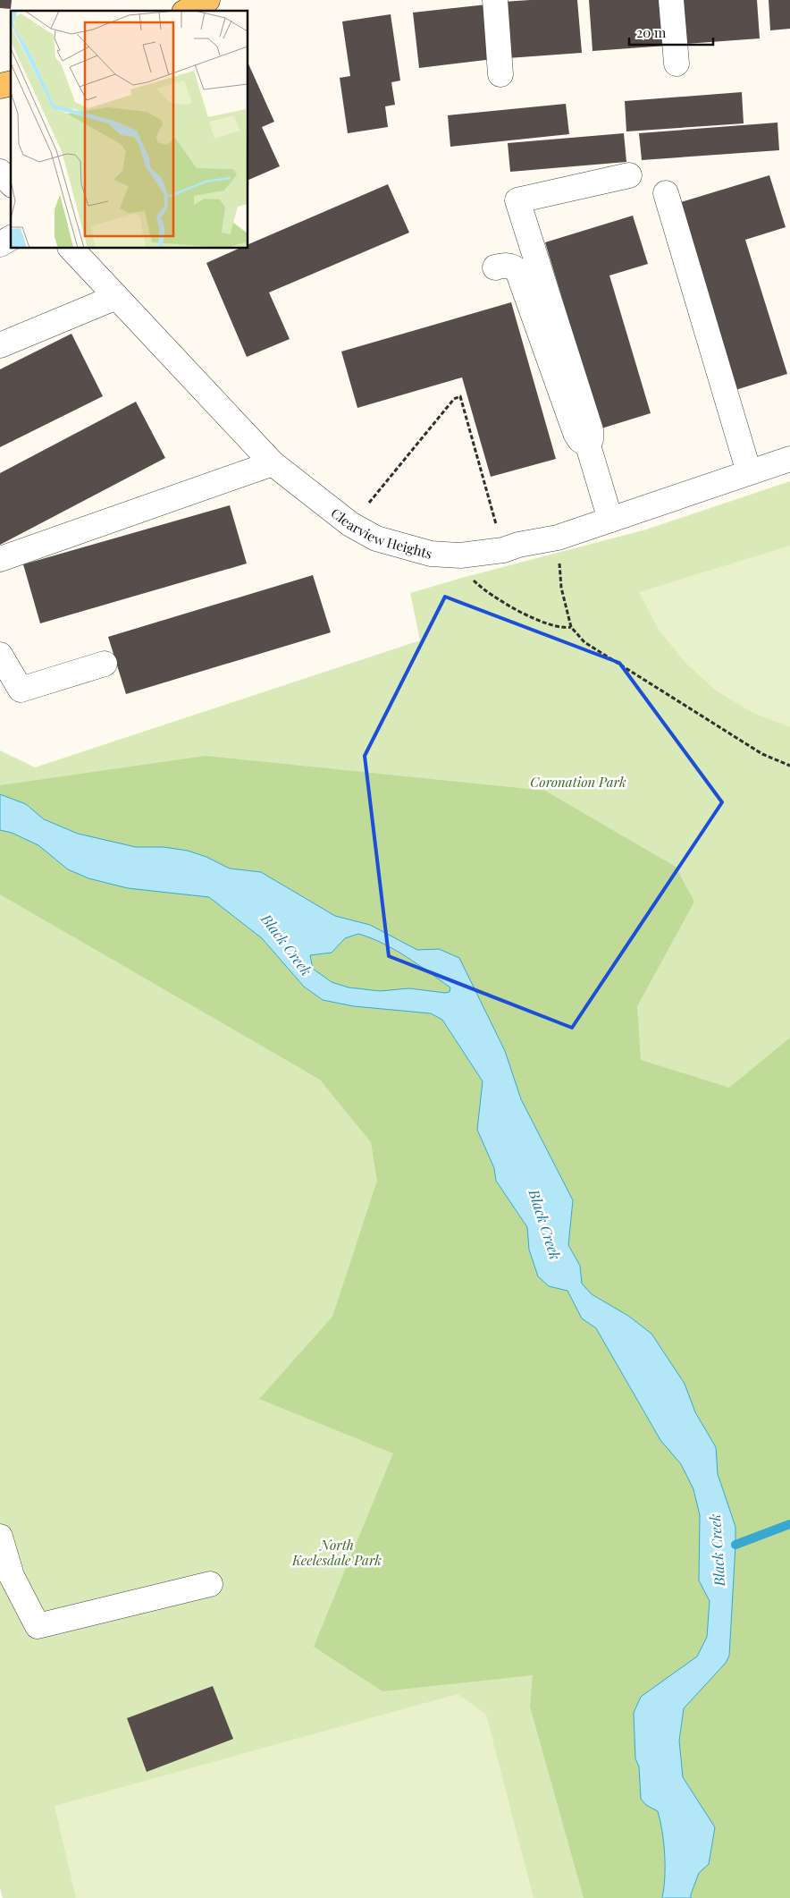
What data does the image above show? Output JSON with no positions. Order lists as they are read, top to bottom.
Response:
{
  "streets": {
    "street": ["Clearview Heights"]
  },
  "water": ["Black Creek"],
  "parks": ["Coronation Park", "North Keelesdale Park"],
  "scale_bar": "20 m"
}
